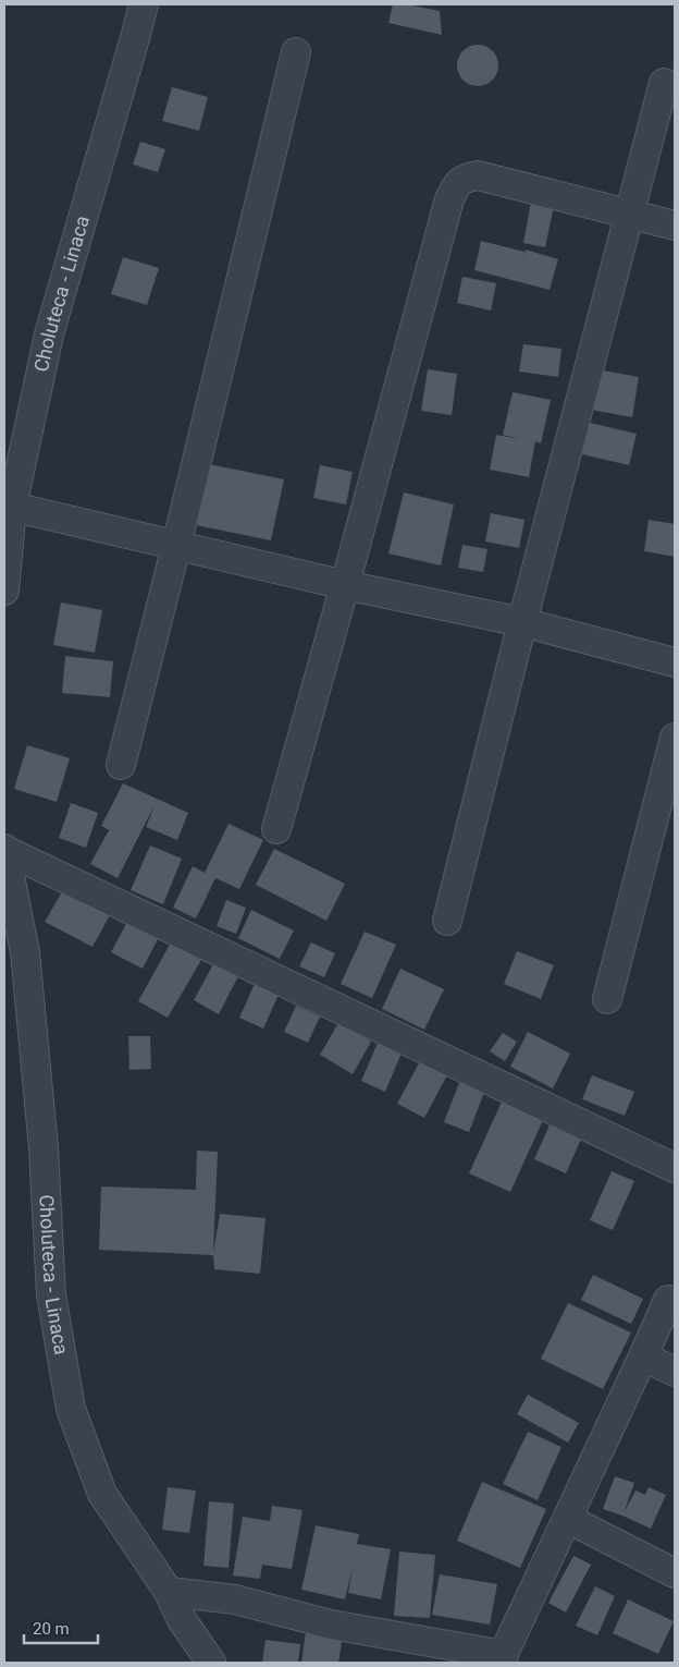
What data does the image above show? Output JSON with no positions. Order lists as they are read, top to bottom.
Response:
{
  "streets": {
    "street": ["Choluteca - Linaca"]
  },
  "scale_bar": "20 m"
}
